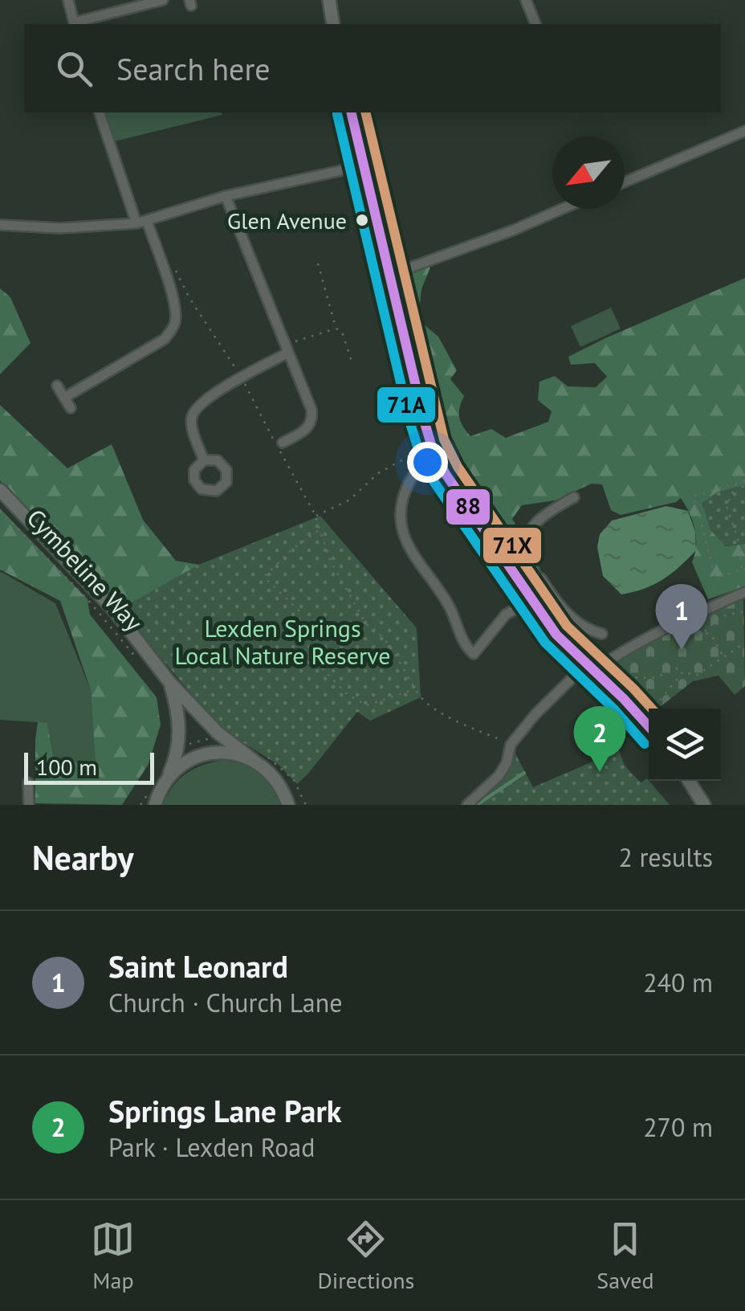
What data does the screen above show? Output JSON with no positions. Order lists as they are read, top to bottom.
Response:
{
  "streets": {
    "main road": ["Cymbeline Way"]
  },
  "parks": ["Lexden Springs Local Nature Reserve"],
  "places": ["Glen Avenue"],
  "lines": ["transit line 88", "transit line 71X", "transit line 71A"],
  "scale_bar": "100 m",
  "north": "bottom left",
  "page": {
    "search": "Search here",
    "pins": ["1", "2"],
    "scale": "100 m",
    "heading": ["Nearby", "2 results"],
    "list": [
      {
        "mark": "1",
        "name": "Saint Leonard",
        "note": "Church · Church Lane",
        "value": "240 m"
      },
      {
        "mark": "2",
        "name": "Springs Lane Park",
        "note": "Park · Lexden Road",
        "value": "270 m"
      }
    ],
    "nav": ["Map", "Directions", "Saved"]
  }
}
